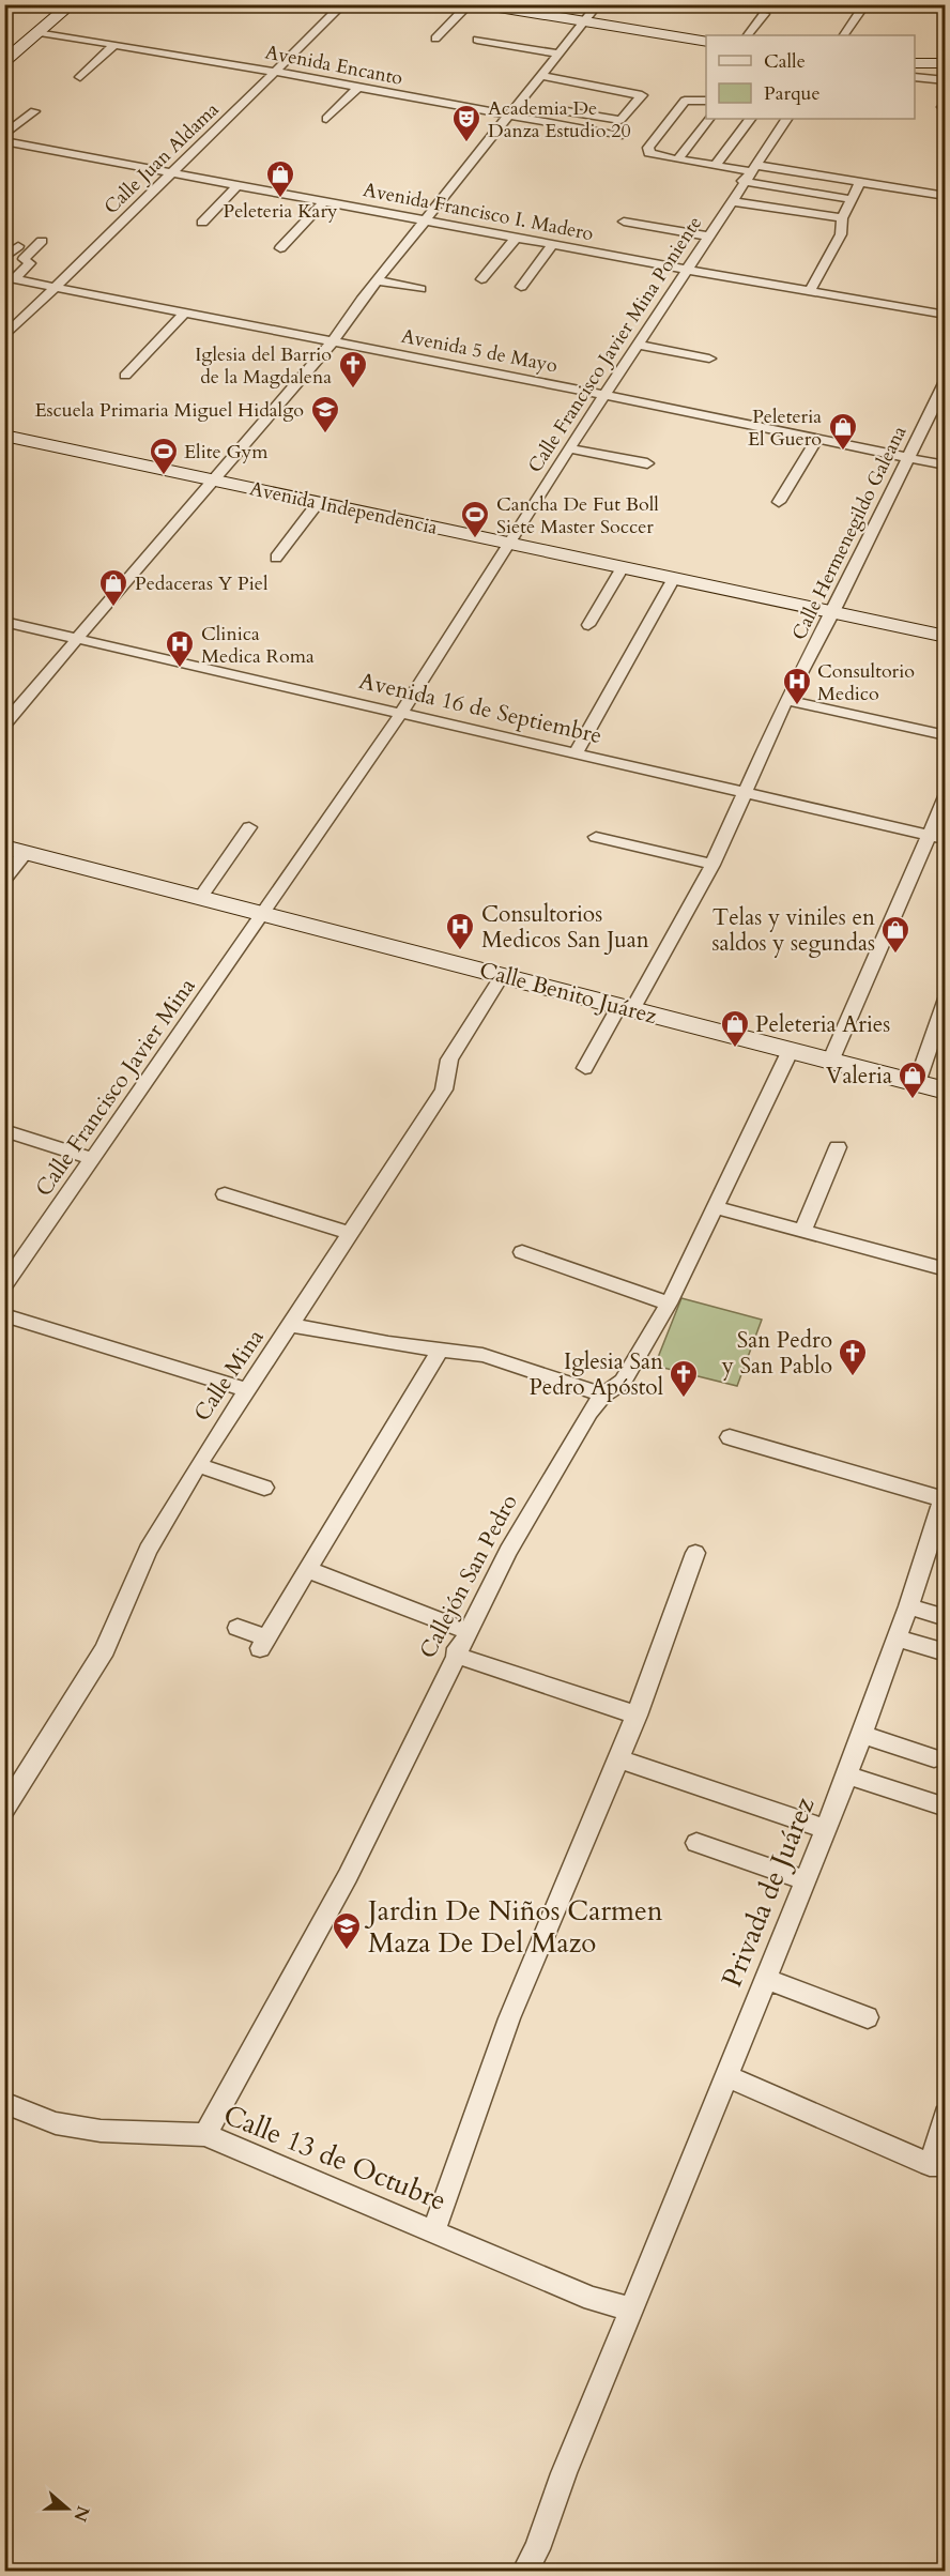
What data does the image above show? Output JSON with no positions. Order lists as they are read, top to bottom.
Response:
{
  "streets": {
    "main road": ["Avenida Independencia", "Calle Benito Juárez"],
    "street": [
      "Avenida Encanto",
      "Calle Juan Aldama",
      "Avenida Francisco I. Madero",
      "Calle Francisco Javier Mina Poniente",
      "Avenida 5 de Mayo",
      "Calle Hermenegildo Galeana",
      "Avenida 16 de Septiembre",
      "Calle Francisco Javier Mina",
      "Calle Mina",
      "Callejón San Pedro",
      "Privada de Juárez",
      "Calle 13 de Octubre"
    ]
  },
  "crossings": [
    ["Avenida Encanto", "Calle Juan Aldama"],
    ["Calle Juan Aldama", "Avenida Francisco I. Madero"],
    ["Calle Juan Aldama", "Avenida 5 de Mayo"],
    ["Avenida Francisco I. Madero", "Calle Francisco Javier Mina Poniente"],
    ["Calle Francisco Javier Mina Poniente", "Avenida 5 de Mayo"],
    ["Calle Francisco Javier Mina Poniente", "Avenida Independencia"],
    ["Calle Francisco Javier Mina Poniente", "Avenida 16 de Septiembre"],
    ["Calle Francisco Javier Mina Poniente", "Calle Benito Juárez"],
    ["Calle Francisco Javier Mina Poniente", "Calle Francisco Javier Mina"],
    ["Avenida 5 de Mayo", "Calle Hermenegildo Galeana"],
    ["Avenida Independencia", "Calle Hermenegildo Galeana"],
    ["Calle Hermenegildo Galeana", "Avenida 16 de Septiembre"],
    ["Calle Hermenegildo Galeana", "Calle Benito Juárez"],
    ["Calle Benito Juárez", "Calle Francisco Javier Mina"],
    ["Calle Benito Juárez", "Calle Mina"],
    ["Calle Benito Juárez", "Callejón San Pedro"],
    ["Callejón San Pedro", "Calle 13 de Octubre"],
    ["Privada de Juárez", "Calle 13 de Octubre"]
  ],
  "places": {
    "theatre": ["Academia De Danza Estudio 20"],
    "shop": [
      "Peleteria Kary",
      "Peleteria El Guero",
      "Pedaceras Y Piel",
      "Telas y viniles en saldos y segundas",
      "Peleteria Aries",
      "Valeria"
    ],
    "church": ["Iglesia del Barrio de la Magdalena", "San Pedro y San Pablo", "Iglesia San Pedro Apóstol"],
    "school or university": ["Escuela Primaria Miguel Hidalgo", "Jardin De Niños Carmen Maza De Del Mazo"],
    "sports": ["Elite Gym", "Cancha De Fut Boll Siete Master Soccer"],
    "hospital": ["Clinica Medica Roma", "Consultorio Medico", "Consultorios Medicos San Juan"]
  },
  "legend": ["Calle", "Parque"],
  "north": "right"
}
